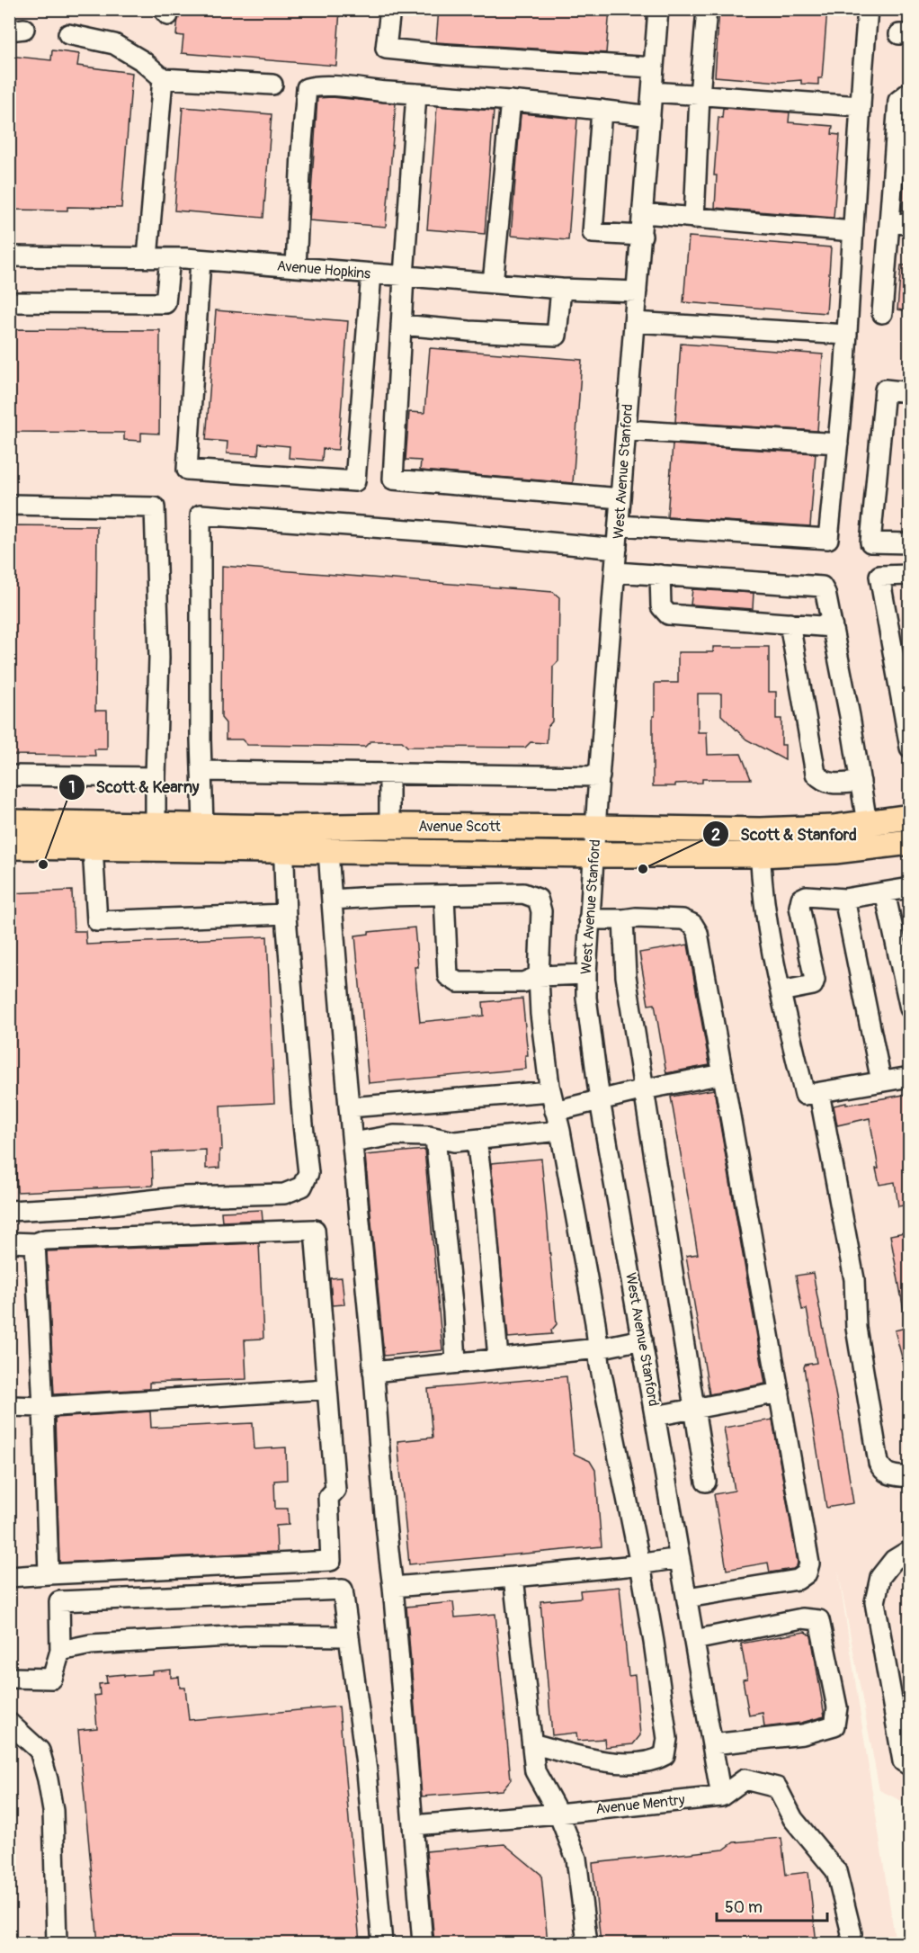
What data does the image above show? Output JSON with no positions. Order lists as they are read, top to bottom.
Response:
{
  "streets": {
    "main road": ["Avenue Scott"],
    "street": ["Avenue Hopkins", "West Avenue Stanford", "Avenue Mentry"]
  },
  "crossings": [
    ["Avenue Hopkins", "West Avenue Stanford"],
    ["West Avenue Stanford", "Avenue Scott"],
    ["West Avenue Stanford", "Avenue Mentry"]
  ],
  "places": ["Scott & Kearny", "Scott & Stanford"],
  "scale_bar": "50 m"
}
